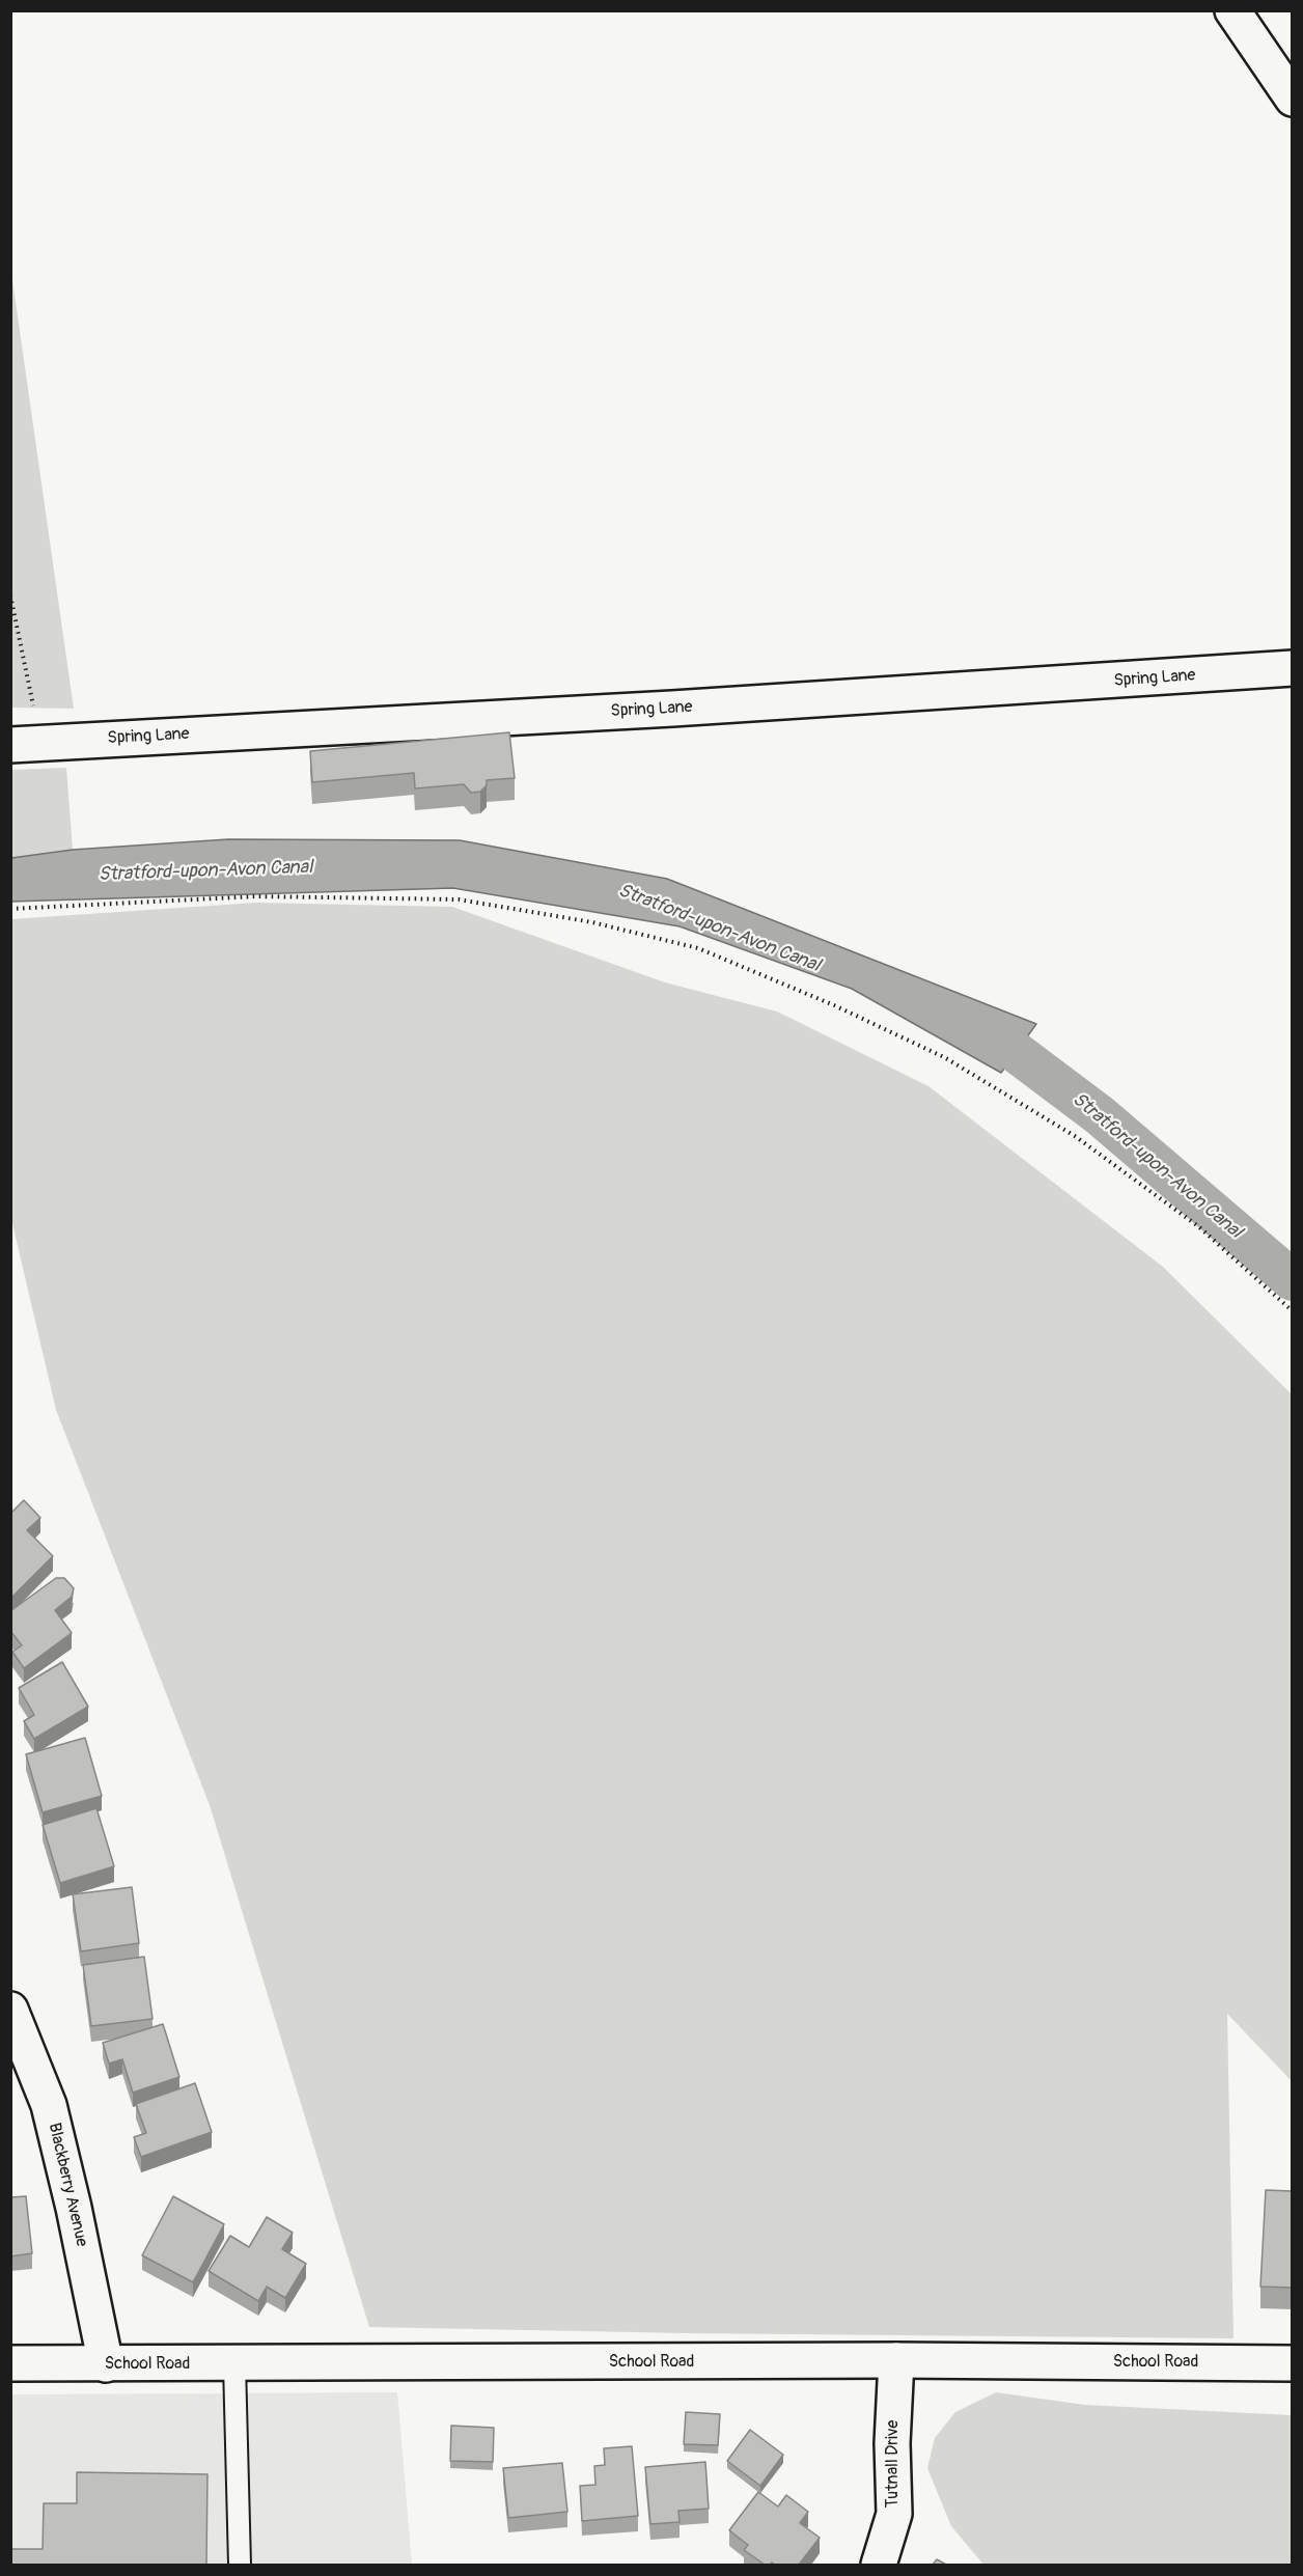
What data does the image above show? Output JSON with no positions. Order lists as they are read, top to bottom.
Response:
{
  "streets": {
    "street": [
      "Spring Lane",
      "Blackberry Avenue",
      "School Road",
      "Tutnall Drive"
    ]
  },
  "crossings": [
    ["Blackberry Avenue", "School Road"],
    ["School Road", "Tutnall Drive"]
  ],
  "water": ["Stratford-upon-Avon Canal"]
}
